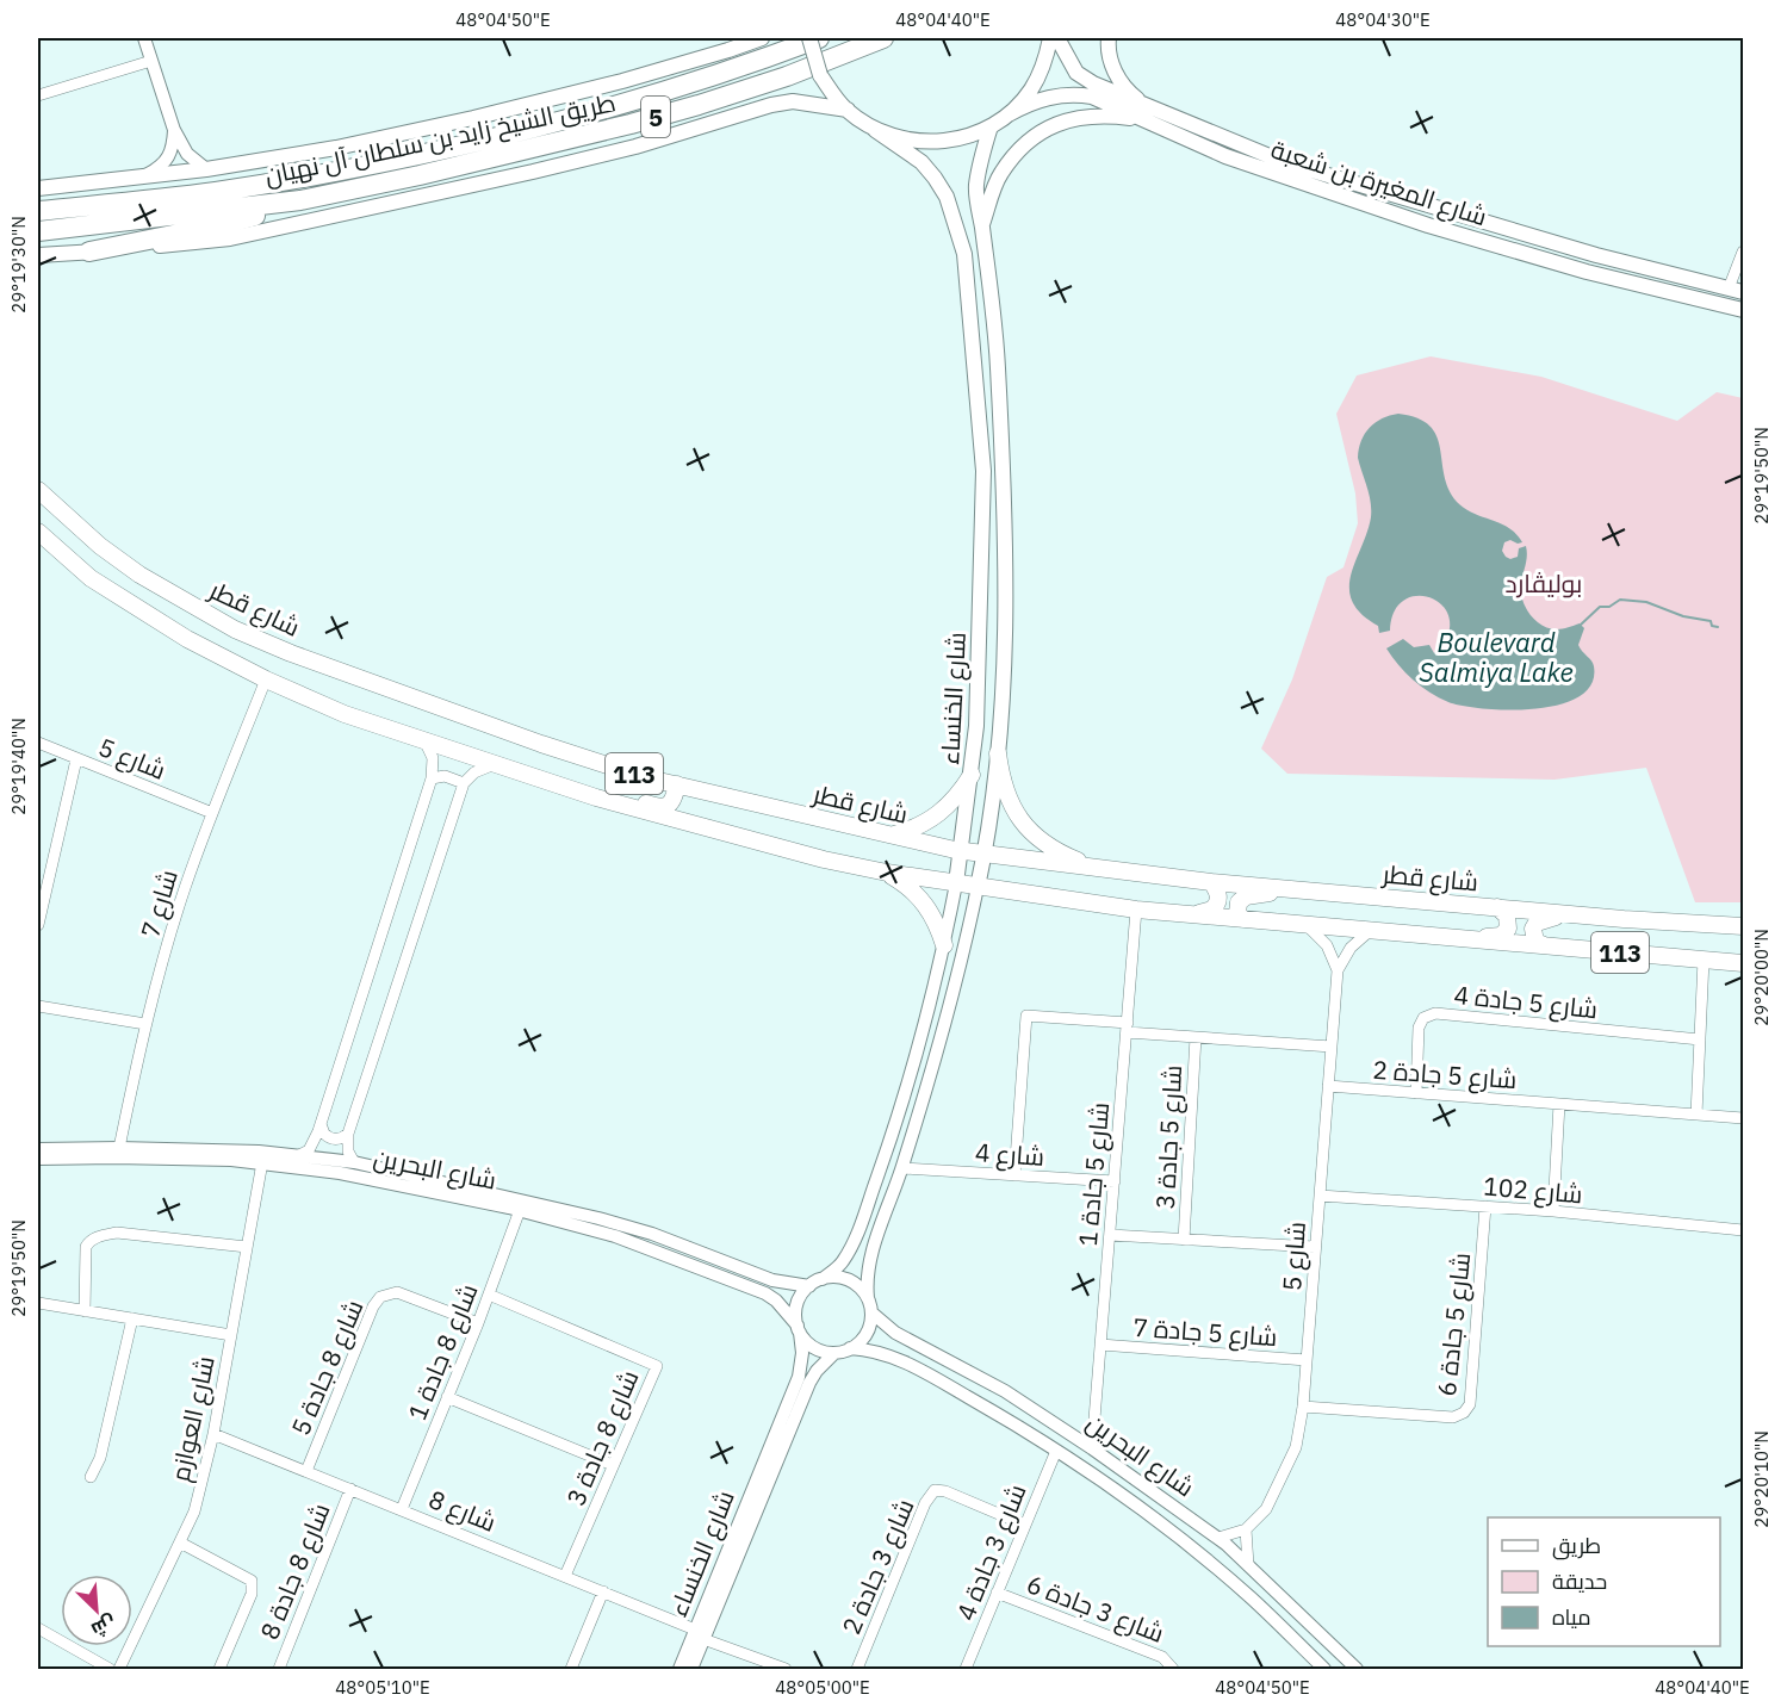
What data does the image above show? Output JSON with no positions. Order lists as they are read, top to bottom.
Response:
{
  "streets": {
    "highway": ["5", "طريق الشيخ زايد بن سلطان آل نهيان"],
    "main road": [
      "شارع المغيرة بن شعبة",
      "شارع قطر",
      "شارع الخنساء",
      "113"
    ],
    "street": [
      "شارع 5",
      "شارع 7",
      "شارع 5 جادة 4",
      "شارع 5 جادة 2",
      "شارع 5 جادة 3",
      "شارع 4",
      "شارع البحرين",
      "شارع 5 جادة 1",
      "شارع 102",
      "شارع 5 جادة 6",
      "شارع 5 جادة 7",
      "شارع 8 جادة 1",
      "شارع 8 جادة 5",
      "شارع العوازم",
      "شارع 8 جادة 3",
      "شارع 8",
      "شارع 3 جادة 4",
      "شارع 3 جادة 2",
      "شارع 8 جادة 8",
      "شارع 3 جادة 6"
    ]
  },
  "crossings": [
    ["شارع قطر", "شارع الخنساء"],
    ["شارع الخنساء", "113"],
    ["شارع الخنساء", "شارع 4"],
    ["شارع الخنساء", "شارع البحرين"],
    ["شارع الخنساء", "شارع 8"],
    ["شارع 5", "113"],
    ["شارع 5", "شارع 7"],
    ["شارع 5", "شارع 5 جادة 2"],
    ["شارع 5", "شارع 102"],
    ["شارع 5", "شارع 5 جادة 6"],
    ["شارع 5", "شارع 5 جادة 7"],
    ["113", "شارع 7"],
    ["113", "شارع 5 جادة 1"],
    ["شارع 7", "شارع البحرين"],
    ["شارع 5 جادة 4", "شارع 5 جادة 2"],
    ["شارع 4", "شارع 5 جادة 1"],
    ["شارع البحرين", "شارع 5 جادة 1"],
    ["شارع البحرين", "شارع 8 جادة 1"],
    ["شارع البحرين", "شارع العوازم"],
    ["شارع البحرين", "شارع 3 جادة 4"],
    ["شارع 5 جادة 1", "شارع 5 جادة 7"],
    ["شارع 102", "شارع 5 جادة 6"],
    ["شارع 8 جادة 1", "شارع 8 جادة 5"],
    ["شارع 8 جادة 1", "شارع 8 جادة 3"],
    ["شارع 8 جادة 1", "شارع 8"],
    ["شارع 8 جادة 5", "شارع 8"],
    ["شارع العوازم", "شارع 8"],
    ["شارع 8 جادة 3", "شارع 8"],
    ["شارع 8", "شارع 8 جادة 8"],
    ["شارع 3 جادة 4", "شارع 3 جادة 2"],
    ["شارع 3 جادة 4", "شارع 3 جادة 6"]
  ],
  "water": ["Boulevard Salmiya Lake"],
  "parks": ["بوليڤارد"],
  "legend": ["طريق", "حديقة", "مياه"],
  "north": "bottom right",
  "coordinates": [
    "48°04'50\"E",
    "48°04'40\"E",
    "48°04'30\"E",
    "29°19'30\"N",
    "29°19'50\"N",
    "29°19'40\"N",
    "29°20'00\"N",
    "29°20'10\"N",
    "48°05'10\"E",
    "48°05'00\"E"
  ]
}
